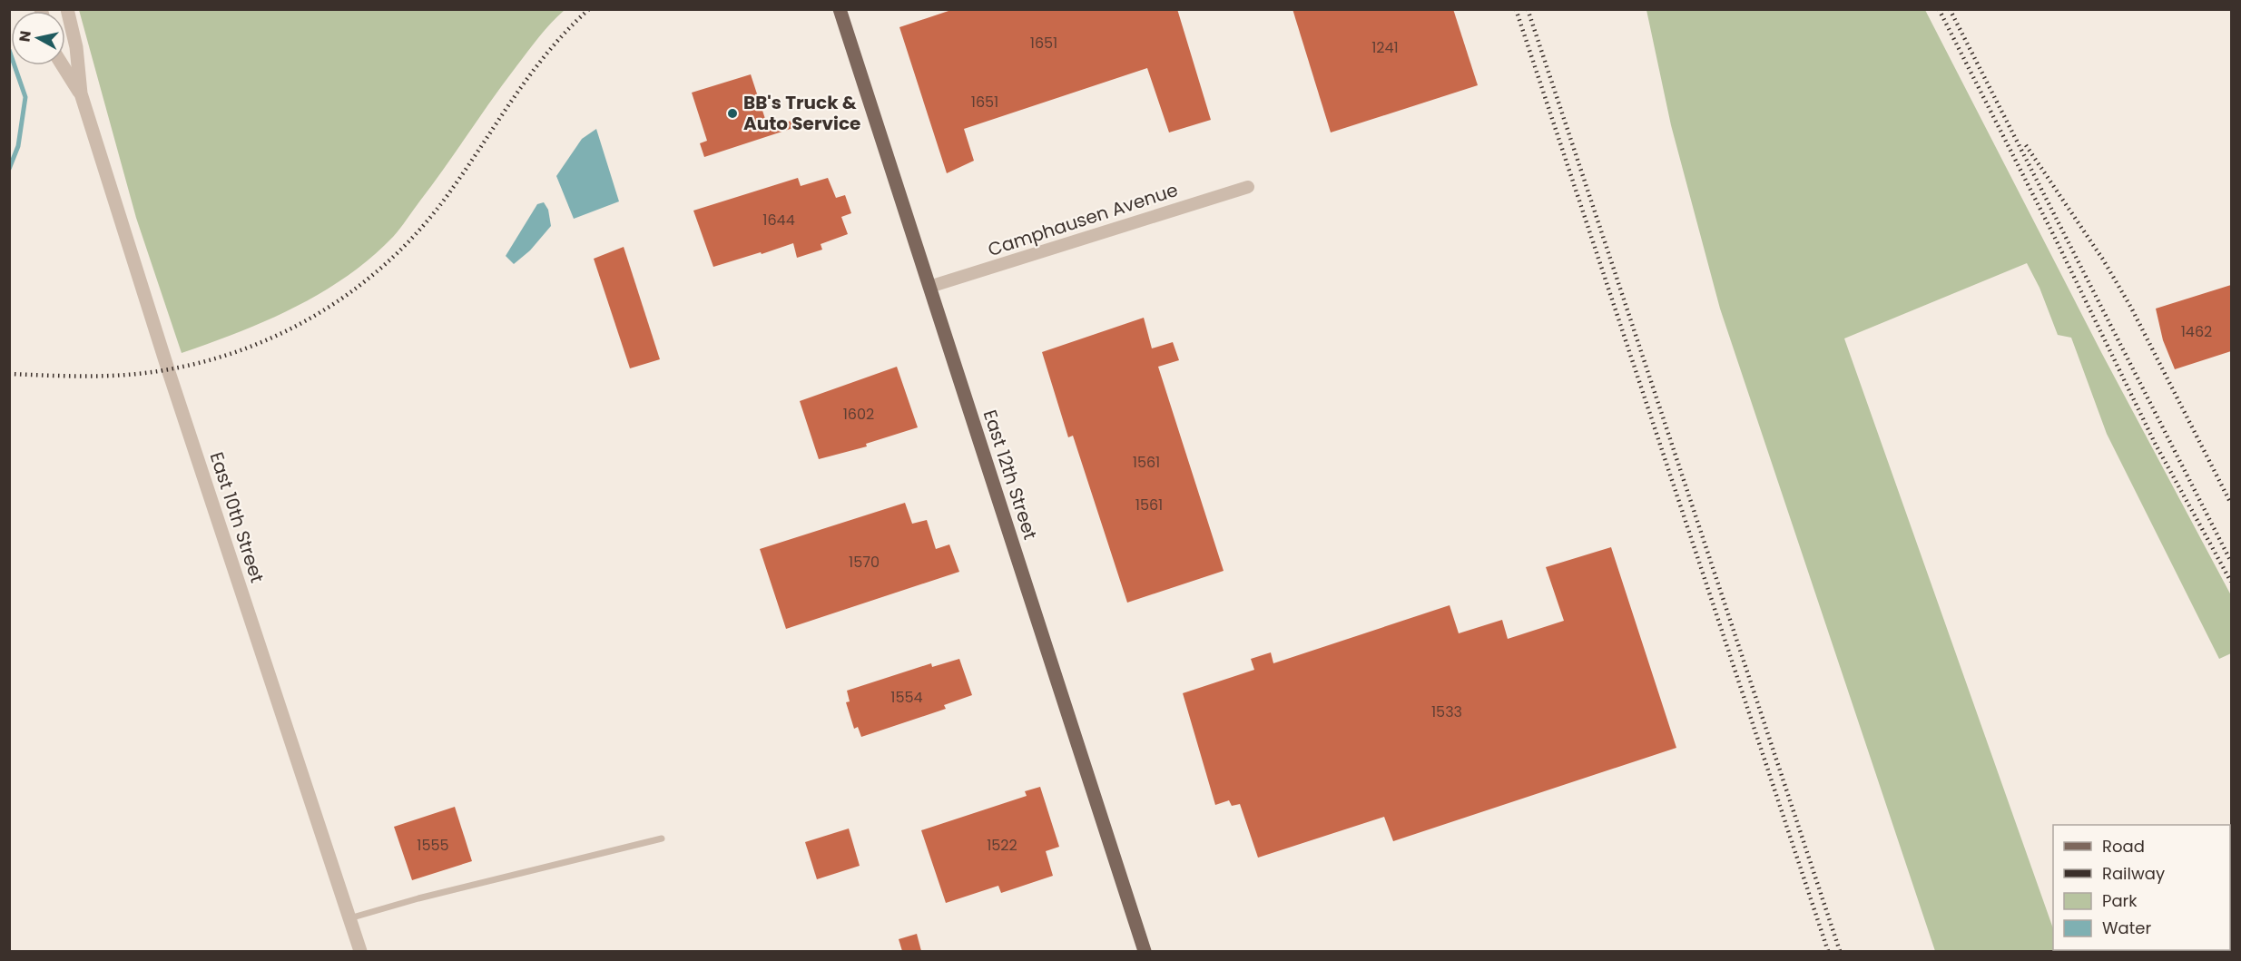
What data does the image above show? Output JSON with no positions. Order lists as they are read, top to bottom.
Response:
{
  "streets": {
    "main road": ["East 12th Street"],
    "street": ["Camphausen Avenue", "East 10th Street"]
  },
  "crossings": [
    ["Camphausen Avenue", "East 12th Street"]
  ],
  "places": ["BB's Truck & Auto Service"],
  "house_numbers": [
    "1651",
    "1241",
    "1651",
    "1644",
    "1462",
    "1602",
    "1561",
    "1561",
    "1570",
    "1554",
    "1533",
    "1555",
    "1522"
  ],
  "legend": [
    "Road",
    "Railway",
    "Park",
    "Water"
  ],
  "north": "left"
}
